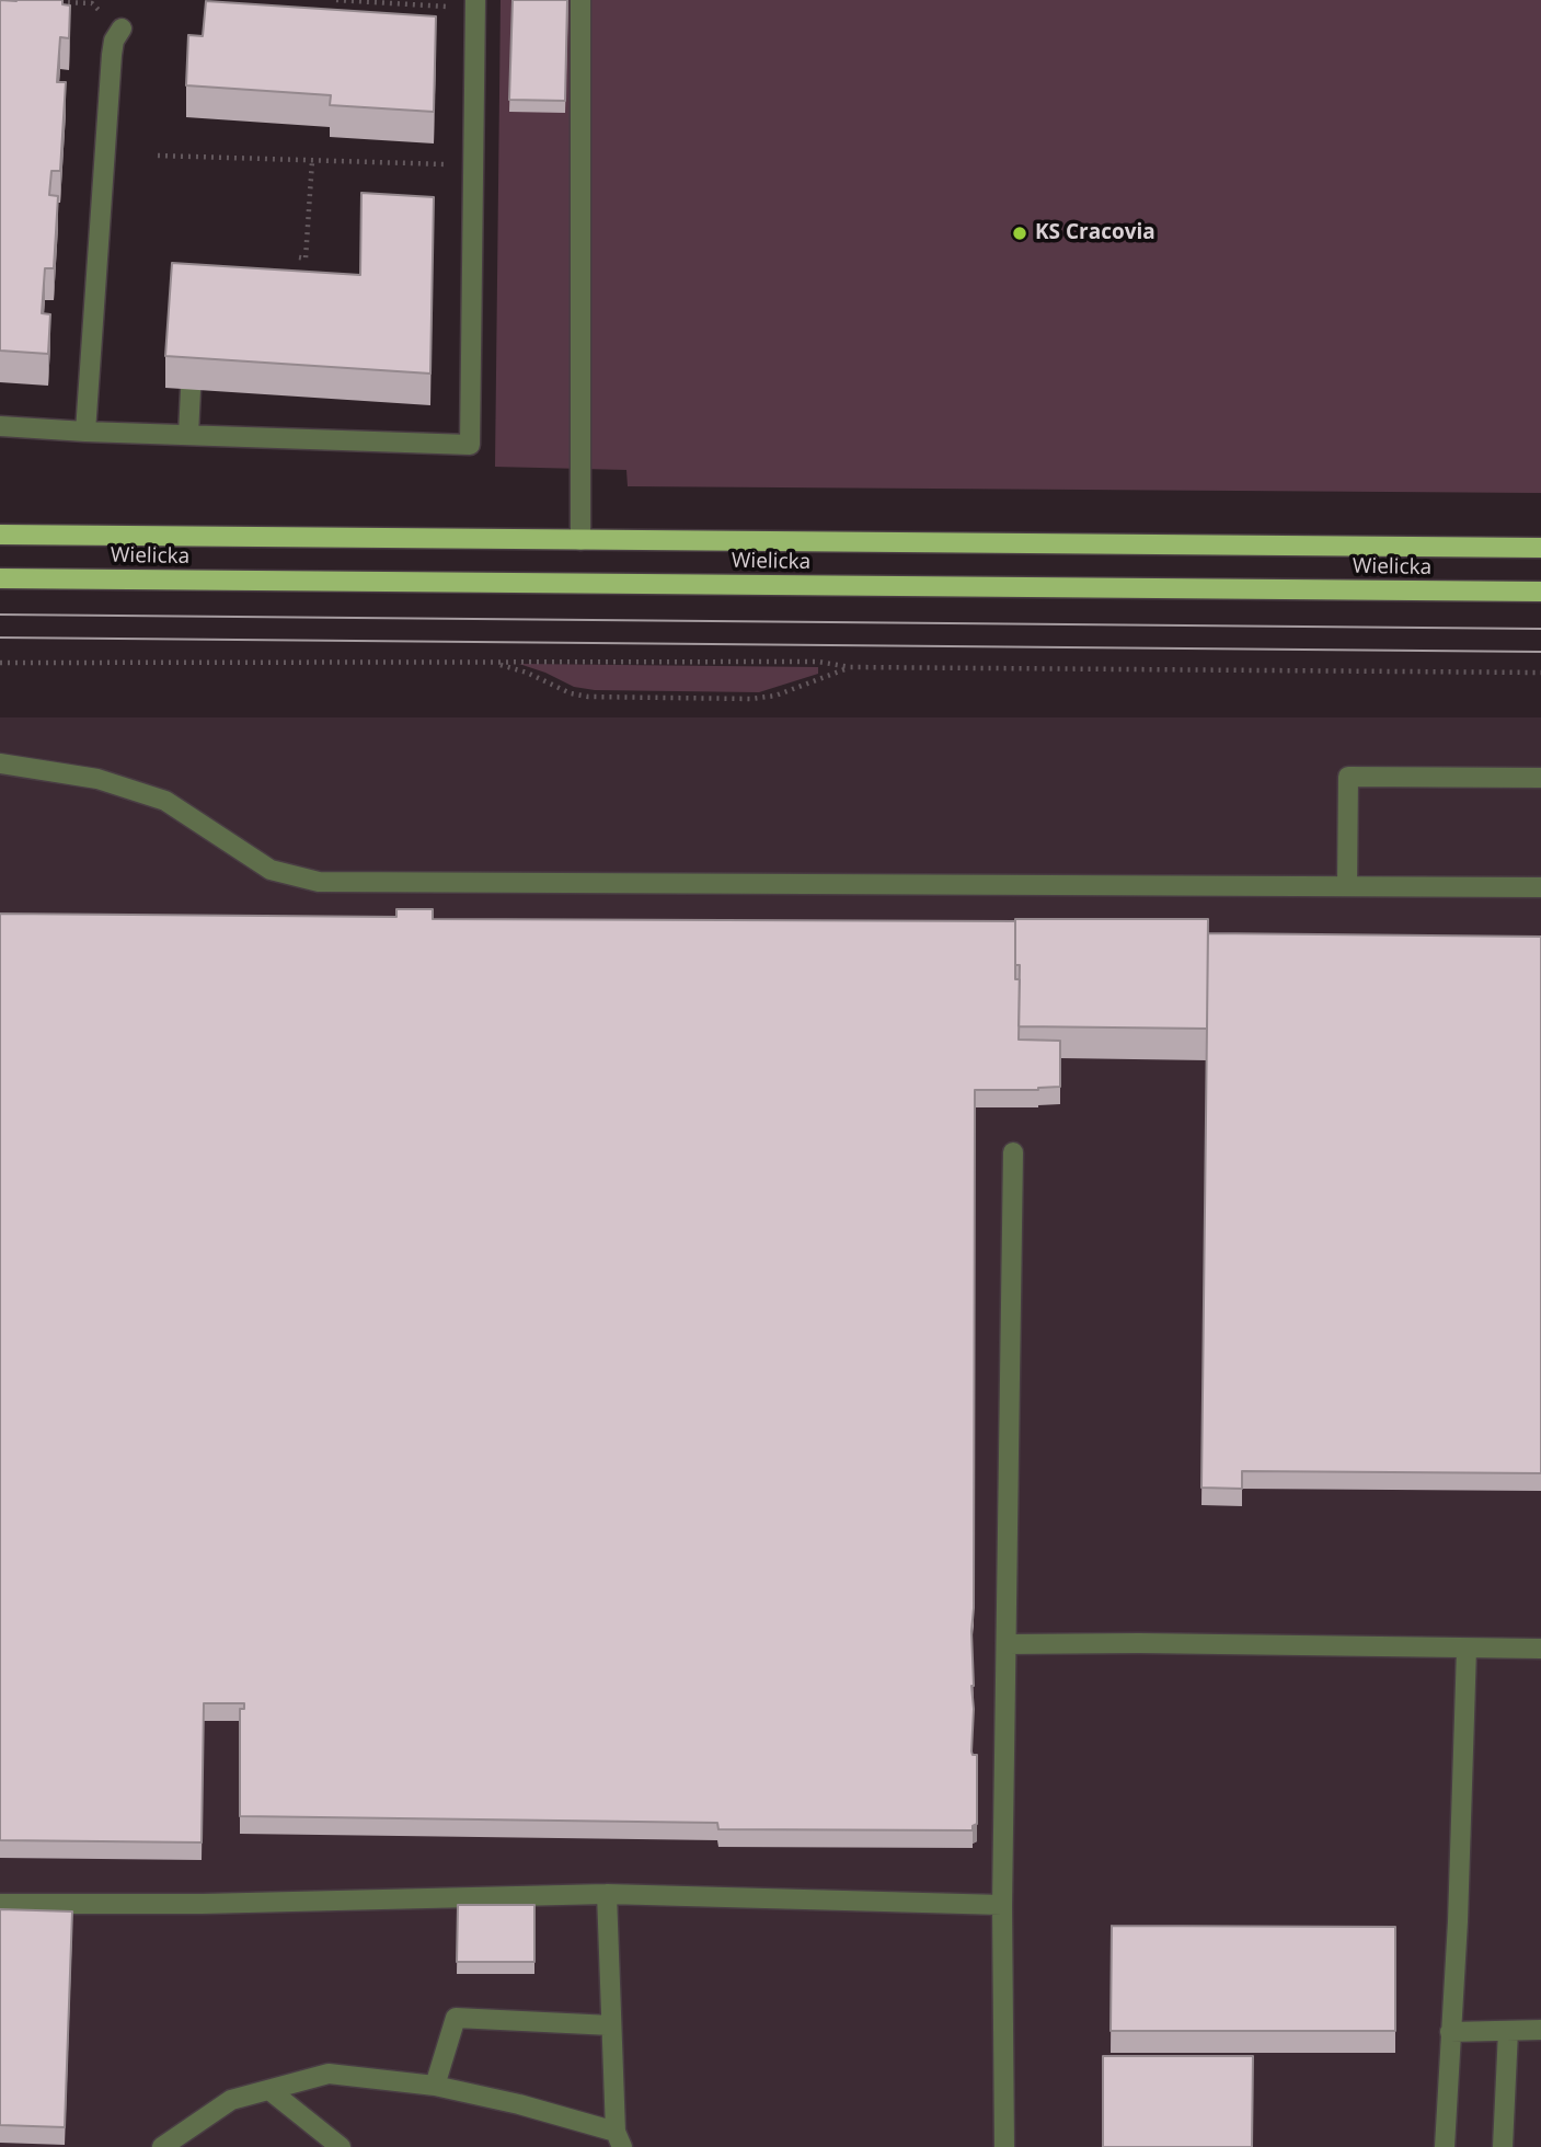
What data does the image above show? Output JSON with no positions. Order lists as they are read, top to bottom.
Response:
{
  "streets": {
    "main road": ["Wielicka"]
  },
  "places": ["KS Cracovia"]
}
